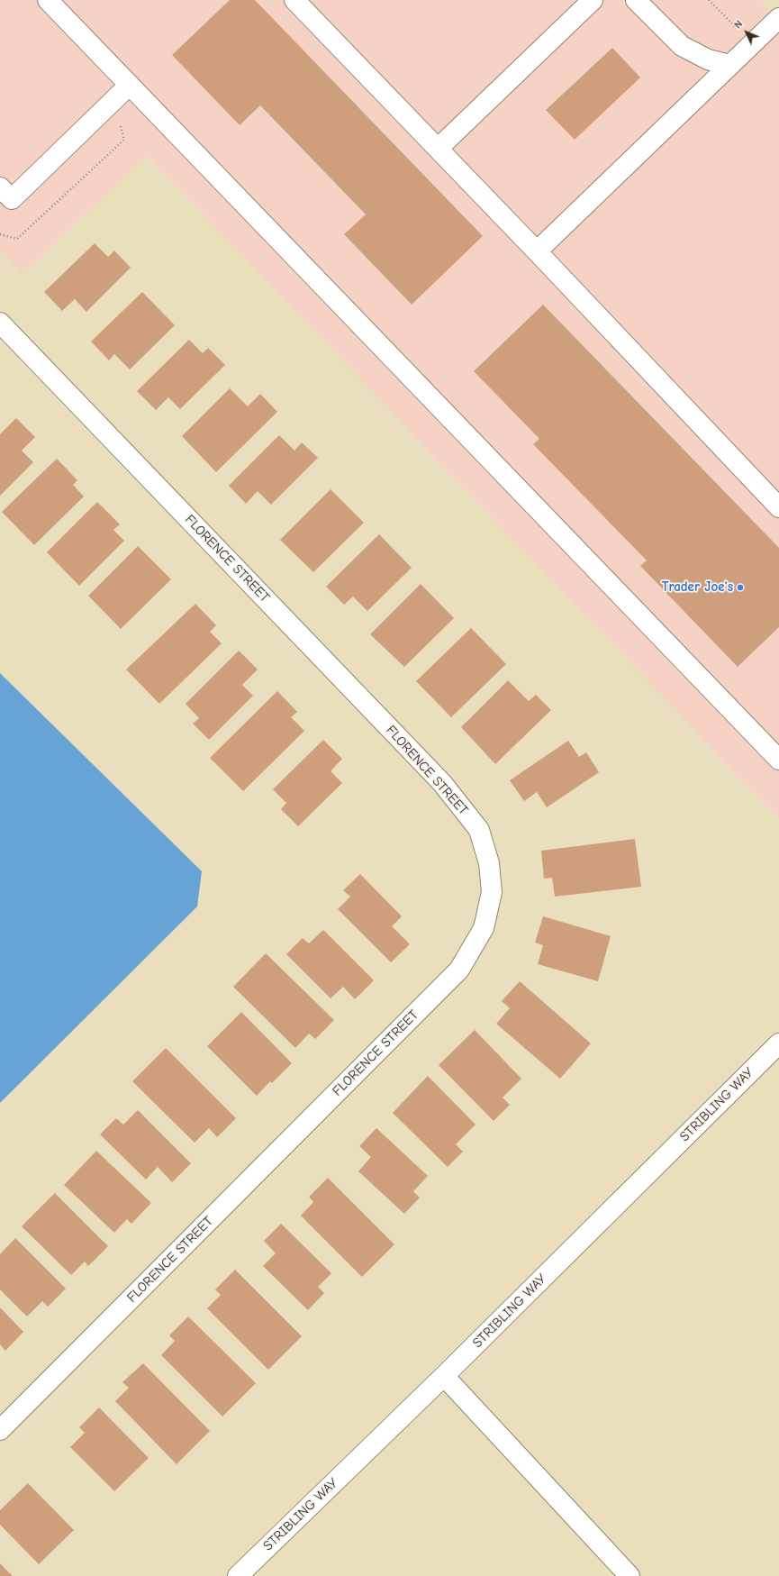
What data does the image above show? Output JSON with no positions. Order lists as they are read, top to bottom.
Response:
{
  "streets": {
    "street": ["FLORENCE STREET", "STRIBLING WAY"]
  },
  "places": ["Trader Joe's"],
  "north": "top left"
}
